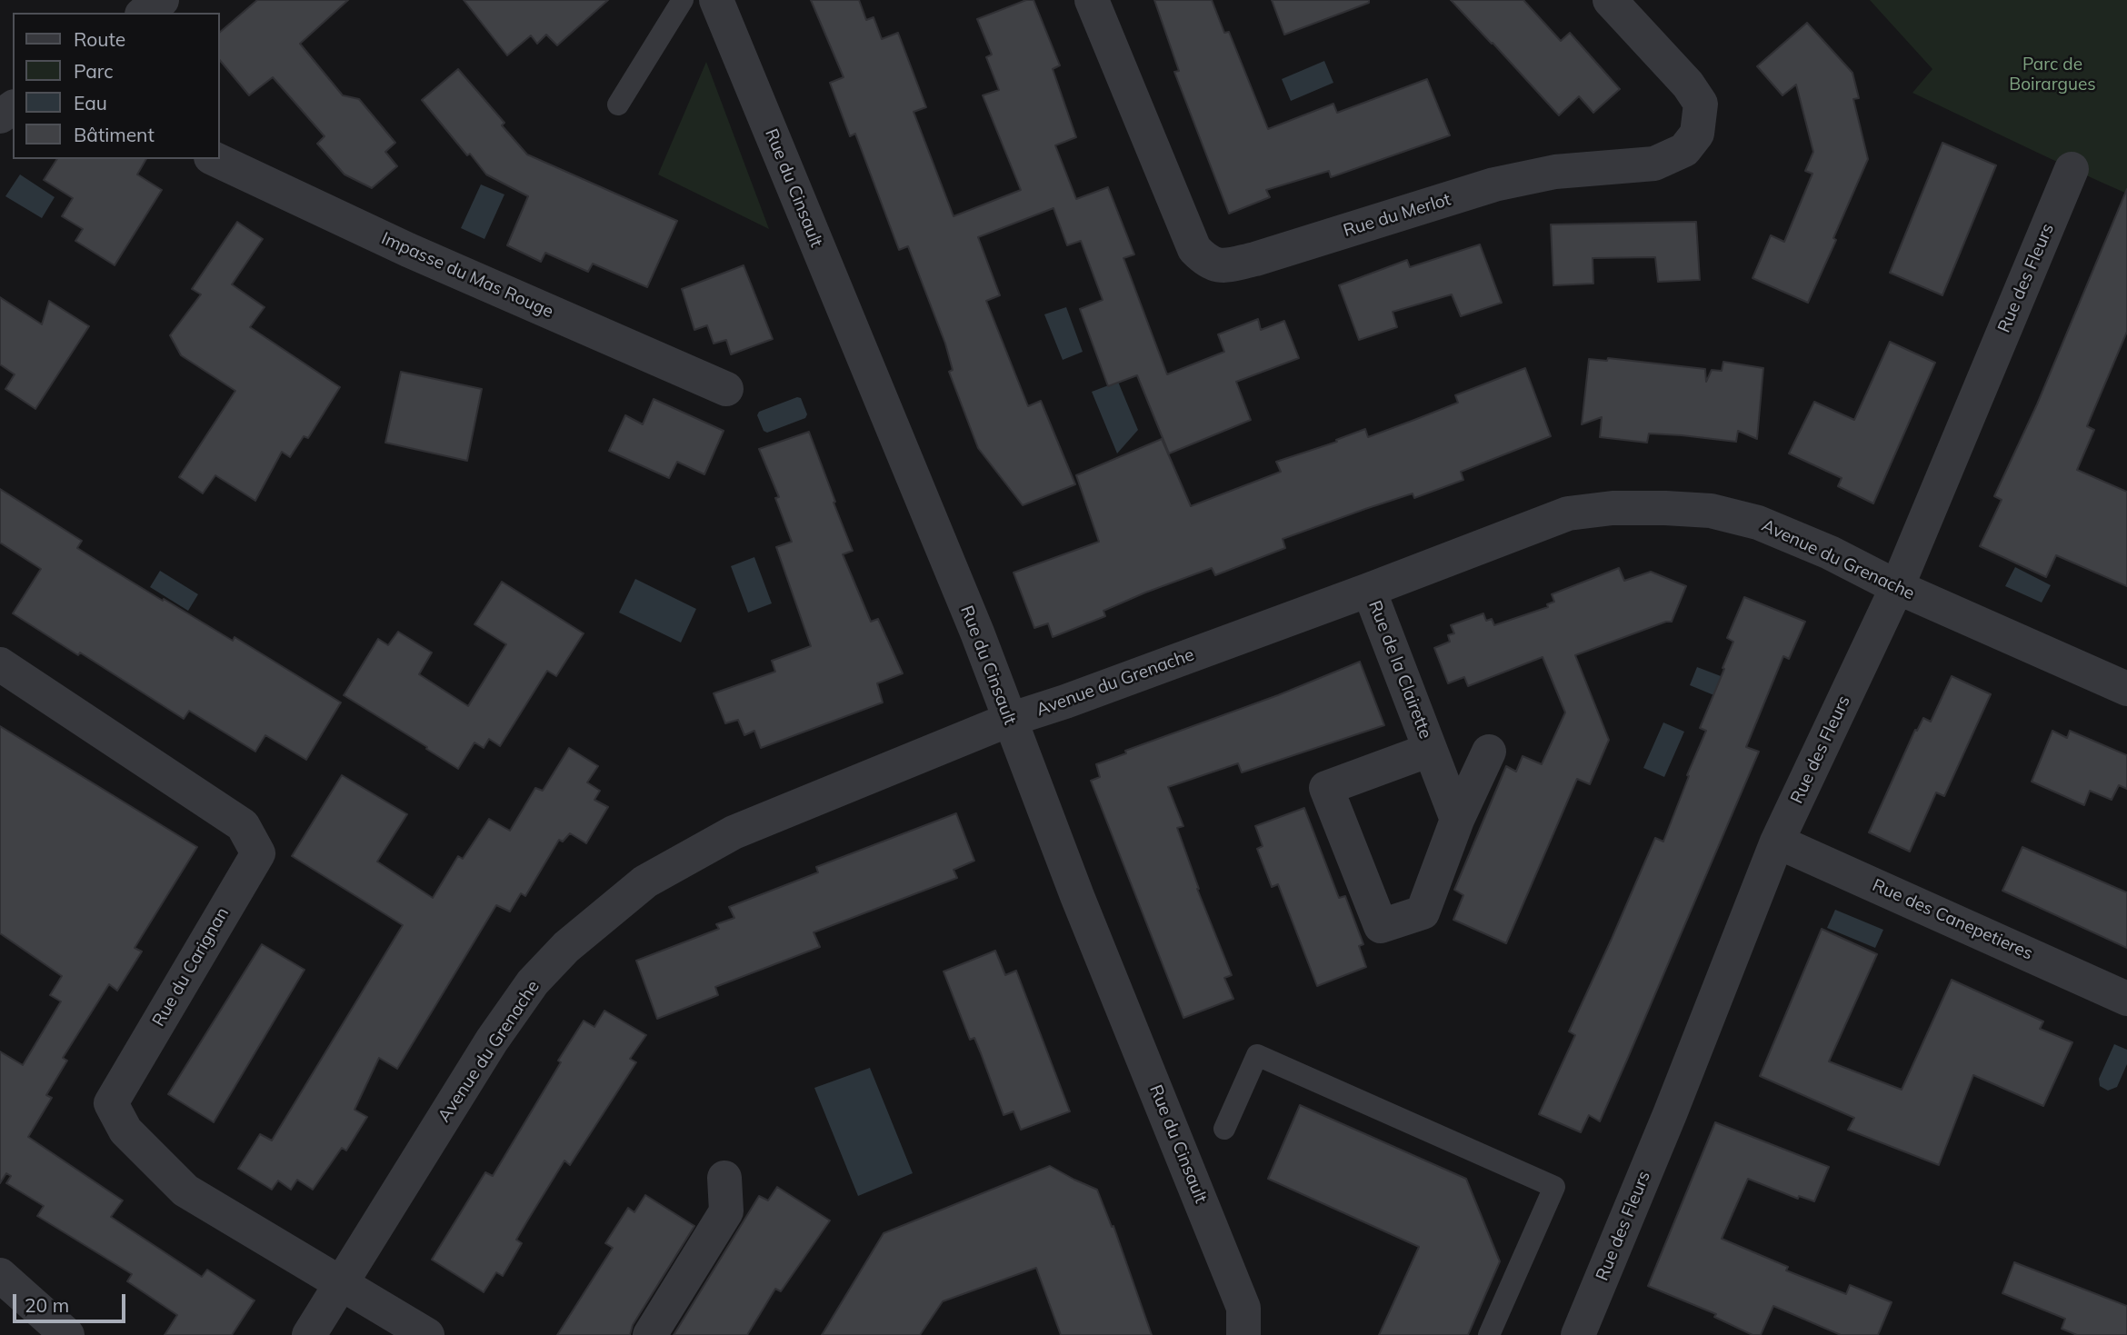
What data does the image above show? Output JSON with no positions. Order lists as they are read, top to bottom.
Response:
{
  "streets": {
    "street": [
      "Rue du Cinsault",
      "Rue du Merlot",
      "Impasse du Mas Rouge",
      "Rue des Fleurs",
      "Avenue du Grenache",
      "Rue de la Clairette",
      "Rue des Canepetieres",
      "Rue du Carignan"
    ]
  },
  "crossings": [
    ["Rue du Cinsault", "Avenue du Grenache"],
    ["Rue des Fleurs", "Avenue du Grenache"],
    ["Rue des Fleurs", "Rue des Canepetieres"],
    ["Avenue du Grenache", "Rue de la Clairette"],
    ["Avenue du Grenache", "Rue du Carignan"]
  ],
  "parks": ["Parc de Boirargues"],
  "legend": [
    "Route",
    "Parc",
    "Eau",
    "Bâtiment"
  ],
  "scale_bar": "20 m"
}
